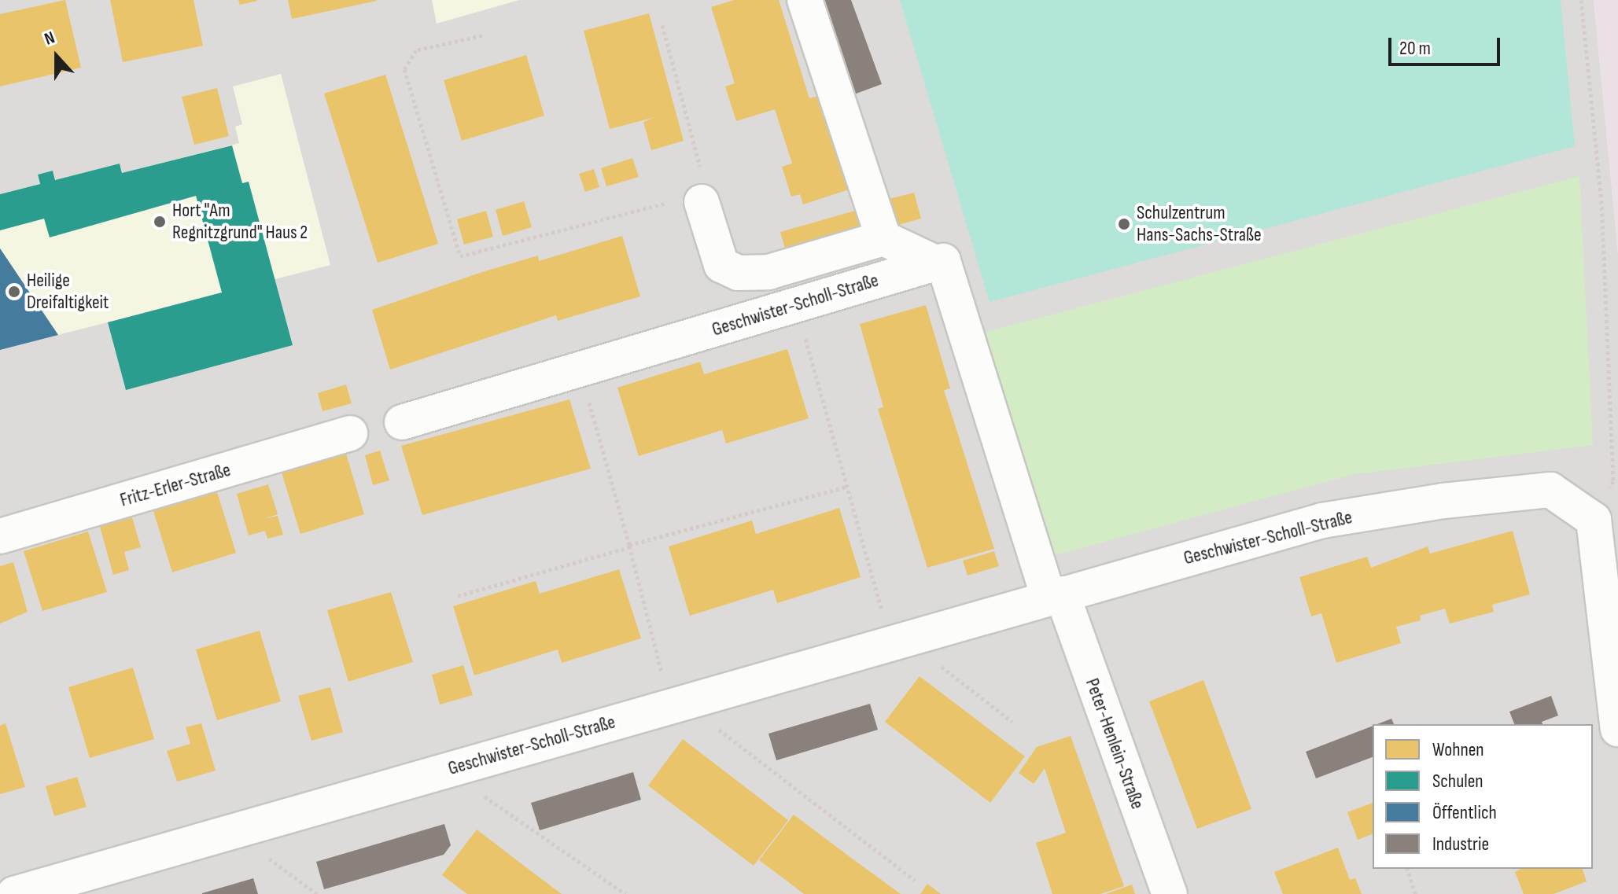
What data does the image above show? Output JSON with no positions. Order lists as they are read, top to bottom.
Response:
{
  "streets": {
    "street": ["Geschwister-Scholl-Straße", "Fritz-Erler-Straße", "Peter-Henlein-Straße"]
  },
  "crossings": [
    ["Geschwister-Scholl-Straße", "Peter-Henlein-Straße"]
  ],
  "places": ["Hort \"Am Regnitzgrund\" Haus 2", "Schulzentrum Hans-Sachs-Straße", "Heilige Dreifaltigkeit"],
  "legend": [
    "Wohnen",
    "Schulen",
    "Öffentlich",
    "Industrie"
  ],
  "scale_bar": "20 m",
  "north": "top"
}
